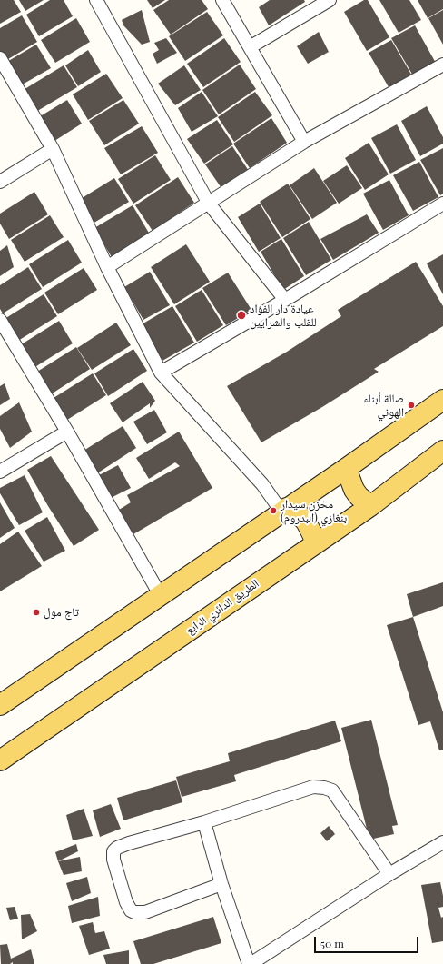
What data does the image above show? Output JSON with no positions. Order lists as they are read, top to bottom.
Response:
{
  "streets": {
    "main road": ["الطريق الدائري الرابع"]
  },
  "places": [
    "عيادة دار الفؤاد للقلب والشرايين",
    "صالة أبناء الهوني",
    "مخزن سيدار بنغازي (البدروم)",
    "تاج مول"
  ],
  "scale_bar": "50 m"
}
